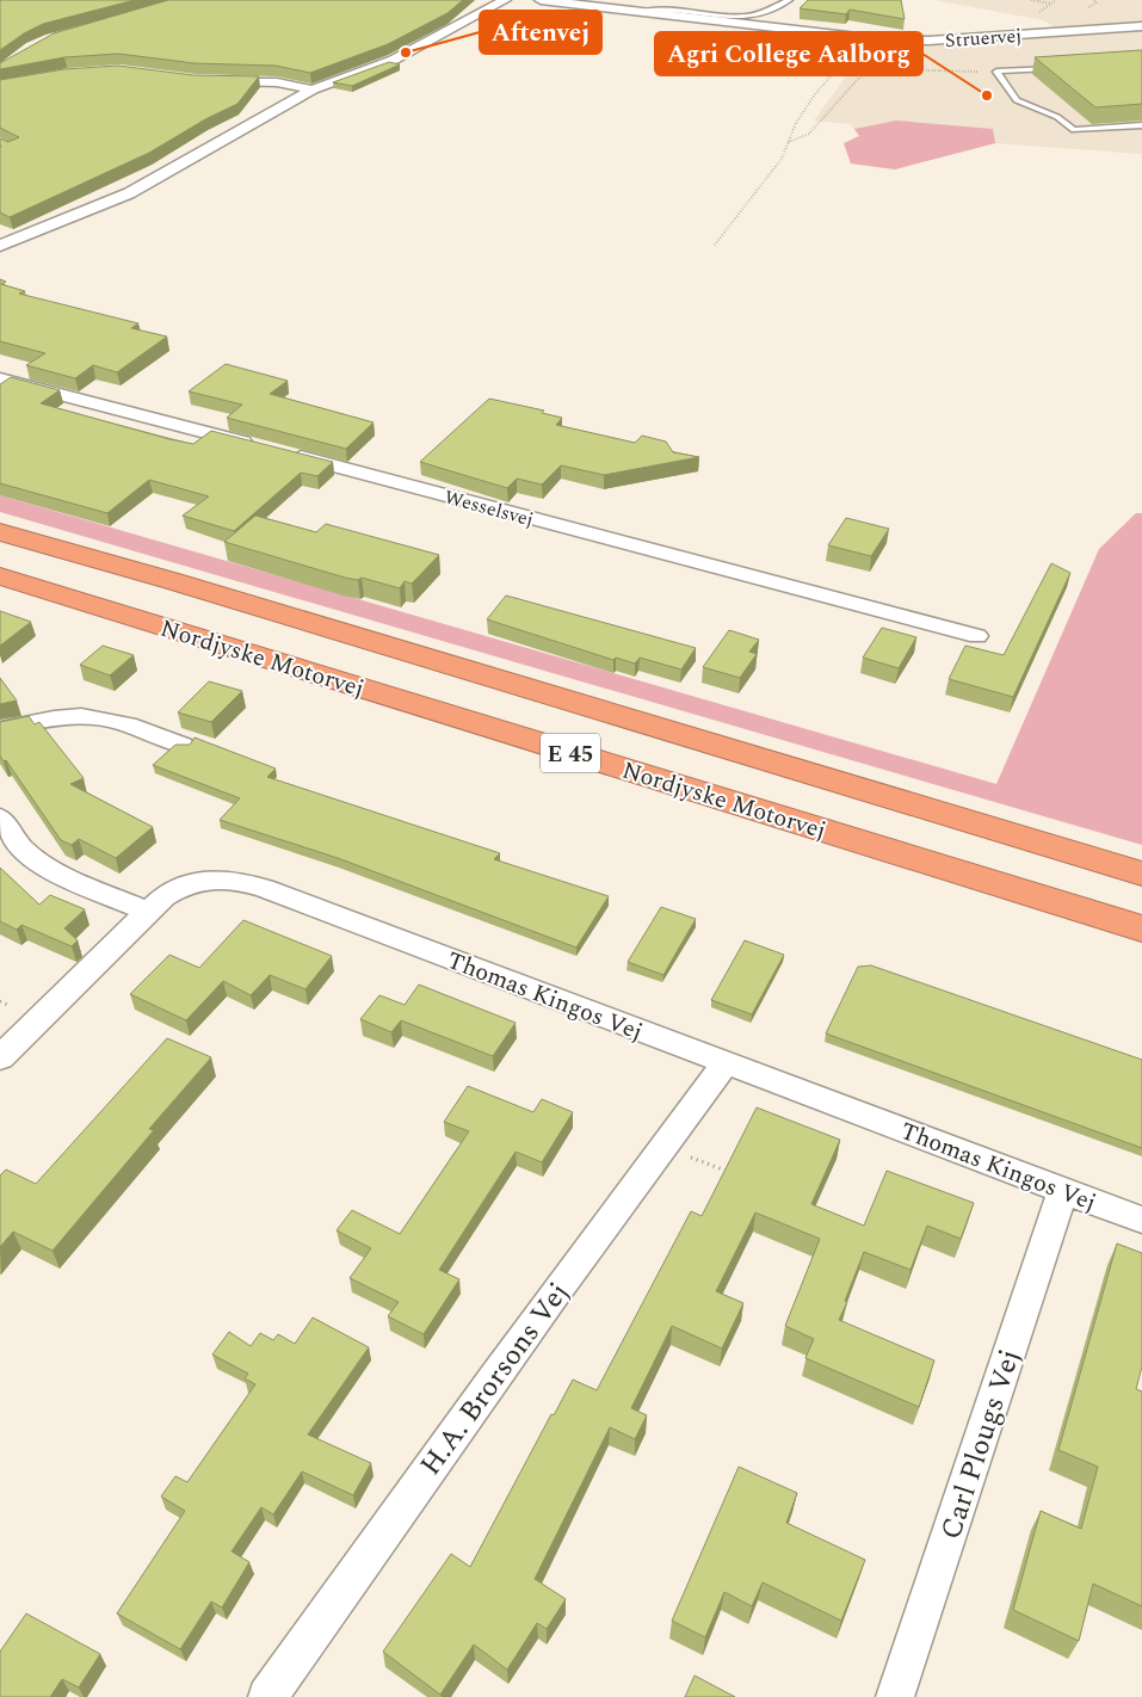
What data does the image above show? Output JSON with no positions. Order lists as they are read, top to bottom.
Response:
{
  "streets": {
    "highway": ["Nordjyske Motorvej", "E 45"],
    "street": [
      "Struervej",
      "Wesselsvej",
      "Thomas Kingos Vej",
      "H.A. Brorsons Vej",
      "Carl Plougs Vej"
    ]
  },
  "crossings": [
    ["Thomas Kingos Vej", "H.A. Brorsons Vej"],
    ["Thomas Kingos Vej", "Carl Plougs Vej"]
  ],
  "places": ["Aftenvej", "Agri College Aalborg"]
}
